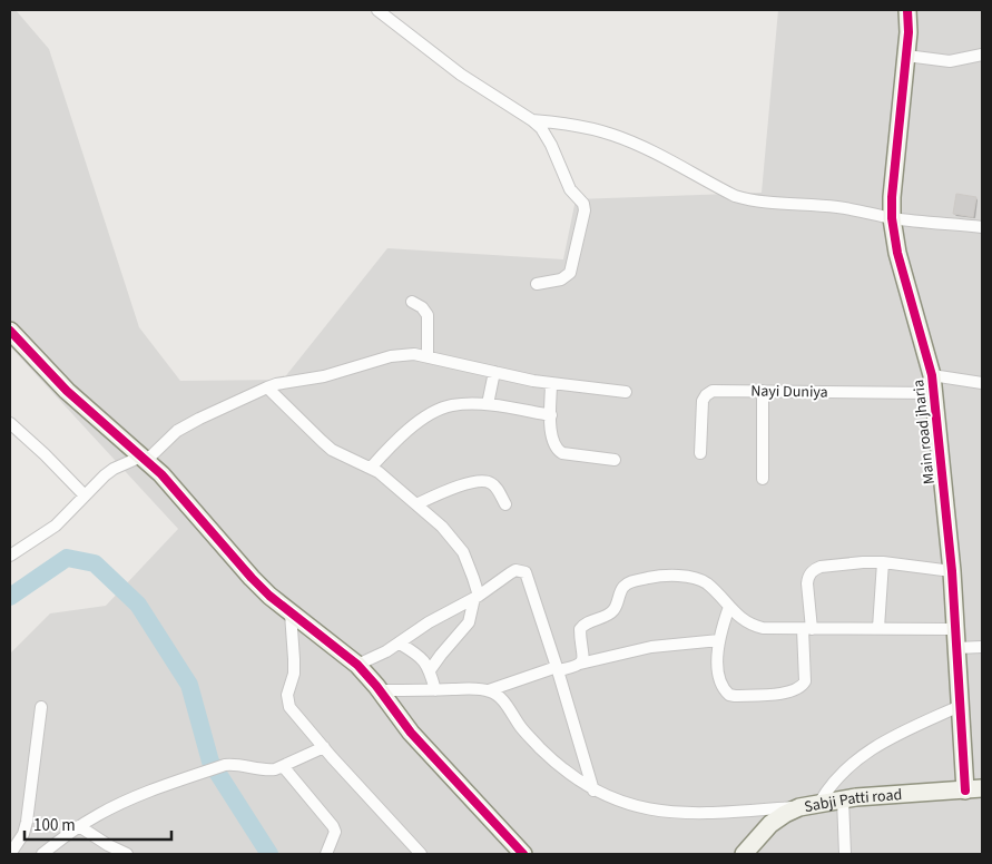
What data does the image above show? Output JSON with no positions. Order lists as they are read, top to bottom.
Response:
{
  "streets": {
    "street": ["Nayi Duniya", "Main road jharia", "Sabji Patti road"]
  },
  "crossings": [
    ["Nayi Duniya", "Main road jharia"],
    ["Main road jharia", "Sabji Patti road"]
  ],
  "scale_bar": "100 m"
}
